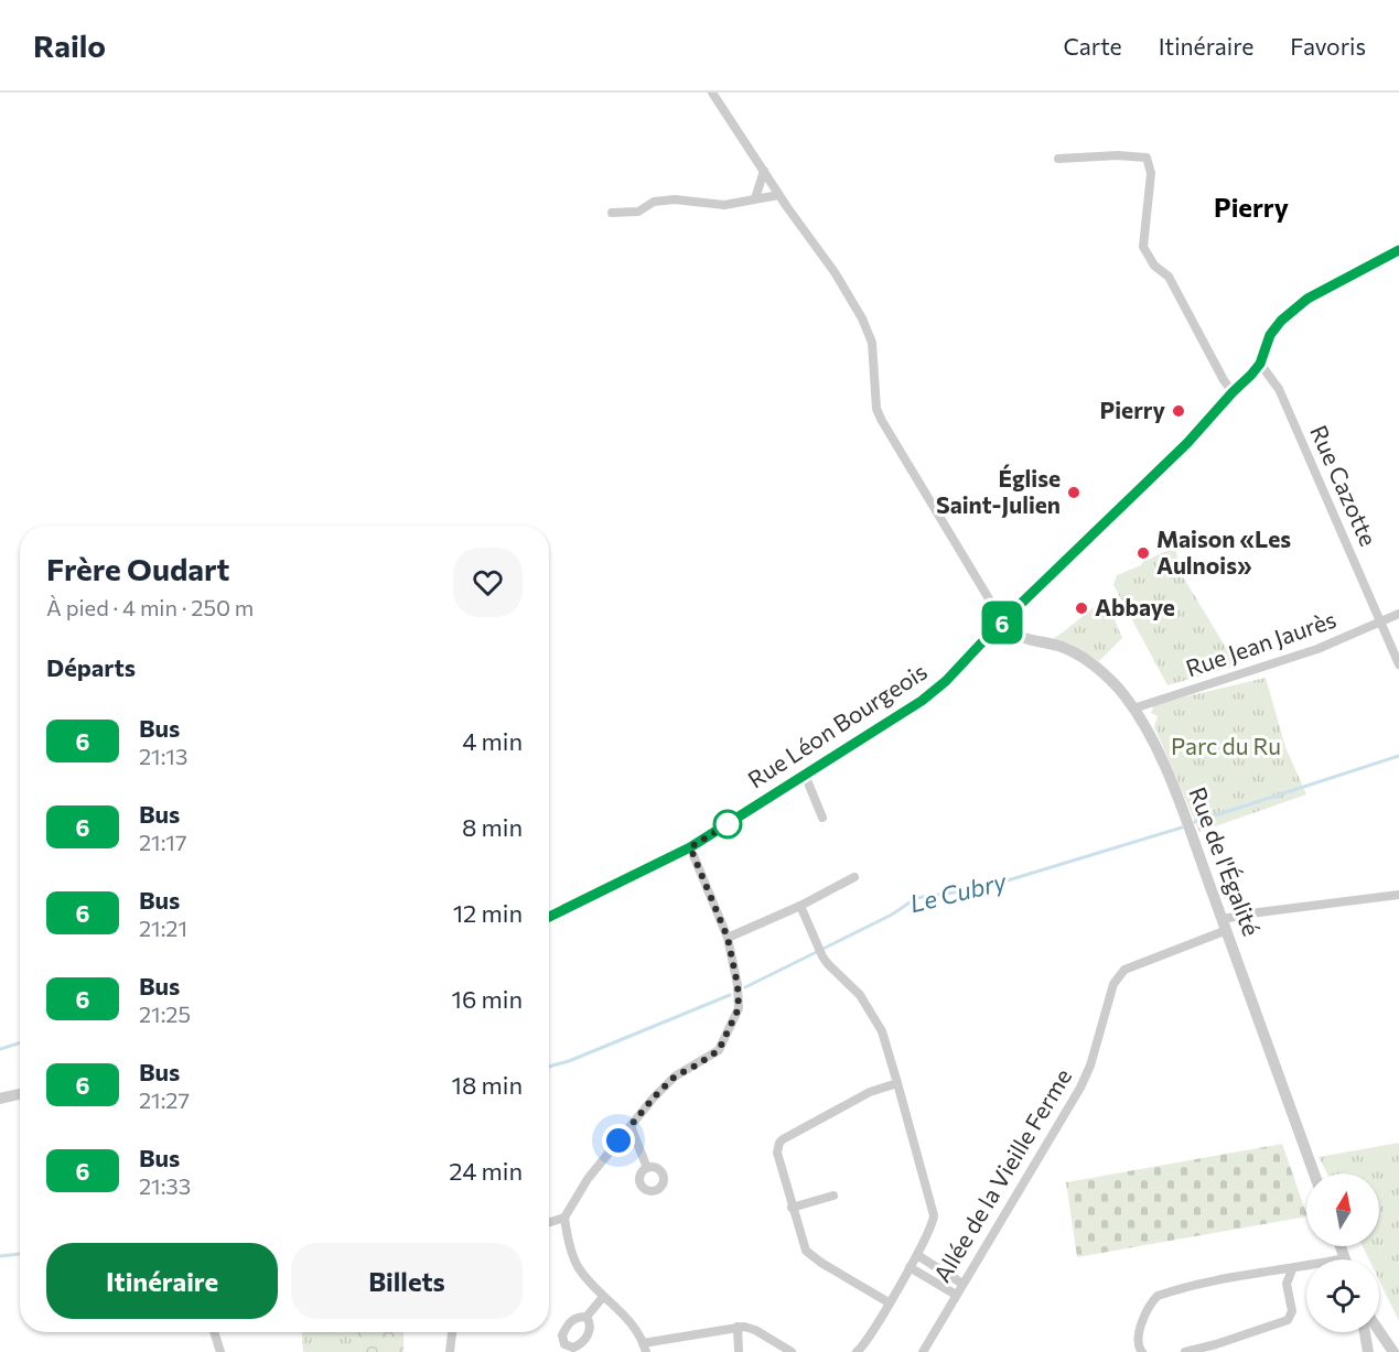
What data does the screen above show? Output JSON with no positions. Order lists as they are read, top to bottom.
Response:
{
  "streets": {
    "street": [
      "Rue Cazotte",
      "Rue Jean Jaurès",
      "Rue Léon Bourgeois",
      "Rue de l'Égalité",
      "Allée de la Vieille Ferme"
    ]
  },
  "crossings": [
    ["Rue Cazotte", "Rue Jean Jaurès"],
    ["Rue Cazotte", "Rue Léon Bourgeois"],
    ["Rue Jean Jaurès", "Rue de l'Égalité"],
    ["Rue Léon Bourgeois", "Rue de l'Égalité"],
    ["Rue de l'Égalité", "Allée de la Vieille Ferme"]
  ],
  "districts": ["Pierry"],
  "water": ["Le Cubry"],
  "parks": ["Parc du Ru"],
  "places": [
    "Pierry",
    "Église Saint-Julien",
    "Maison «Les Aulnois»",
    "Abbaye"
  ],
  "lines": ["bus line 6"],
  "north": "top",
  "page": {
    "header": "Railo",
    "nav": ["Carte", "Itinéraire", "Favoris"],
    "on_map": "6",
    "heading": [
      ["Frère Oudart", "À pied · 4 min · 250 m"],
      "Départs"
    ],
    "list": [
      {
        "mark": "6",
        "name": "Bus",
        "note": "21:13",
        "value": "4 min"
      },
      {
        "mark": "6",
        "name": "Bus",
        "note": "21:17",
        "value": "8 min"
      },
      {
        "mark": "6",
        "name": "Bus",
        "note": "21:21",
        "value": "12 min"
      },
      {
        "mark": "6",
        "name": "Bus",
        "note": "21:25",
        "value": "16 min"
      },
      {
        "mark": "6",
        "name": "Bus",
        "note": "21:27",
        "value": "18 min"
      },
      {
        "mark": "6",
        "name": "Bus",
        "note": "21:33",
        "value": "24 min"
      }
    ],
    "buttons": ["Itinéraire", "Billets"]
  }
}
